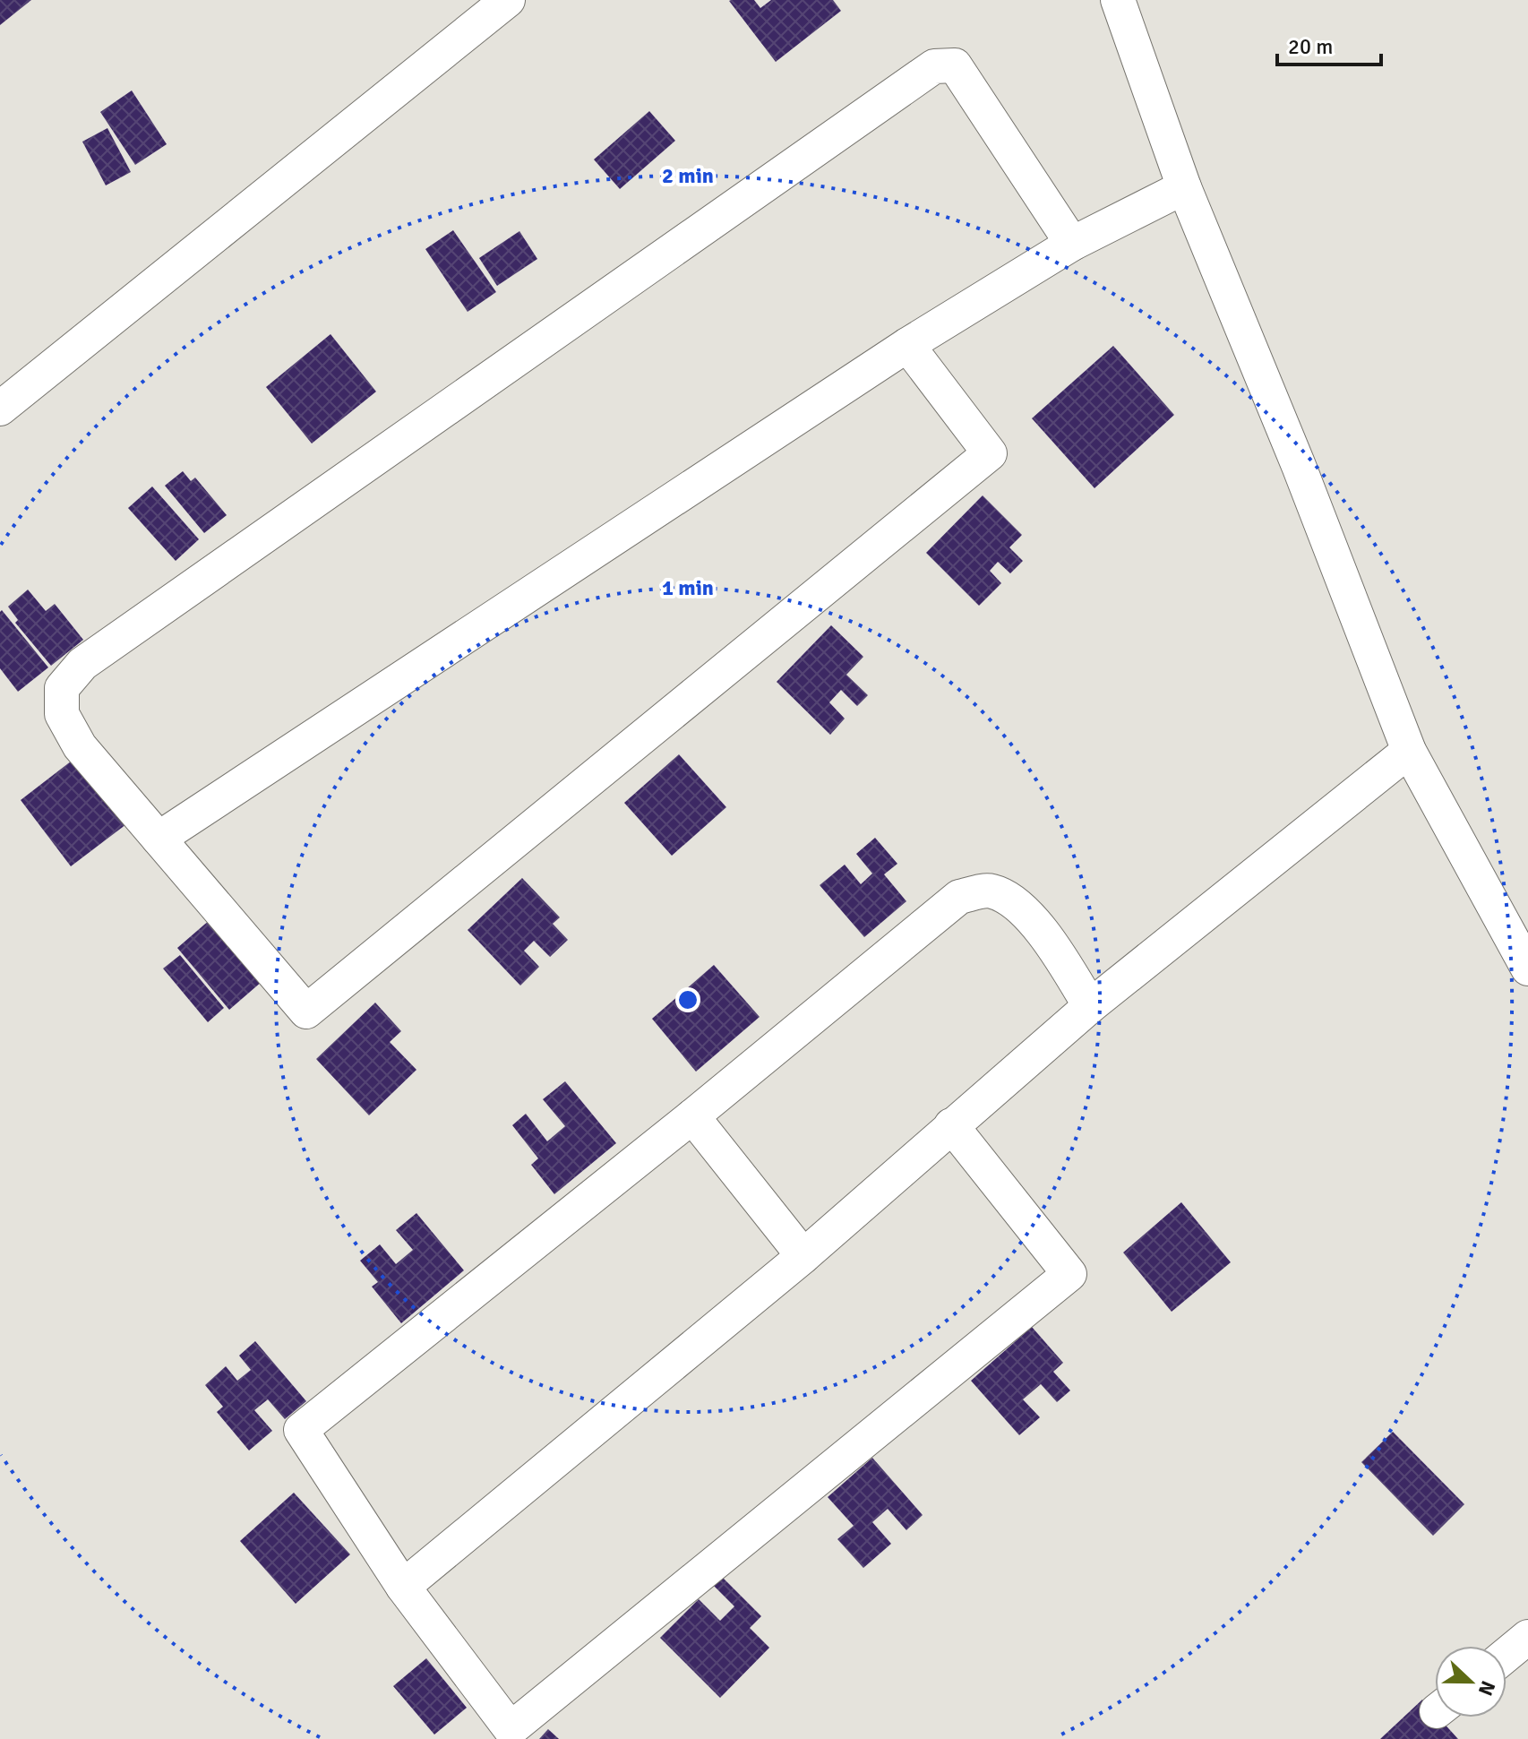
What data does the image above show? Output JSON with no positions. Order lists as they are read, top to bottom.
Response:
{
  "scale_bar": "20 m",
  "north": "right",
  "rings": ["2 min", "1 min"]
}
